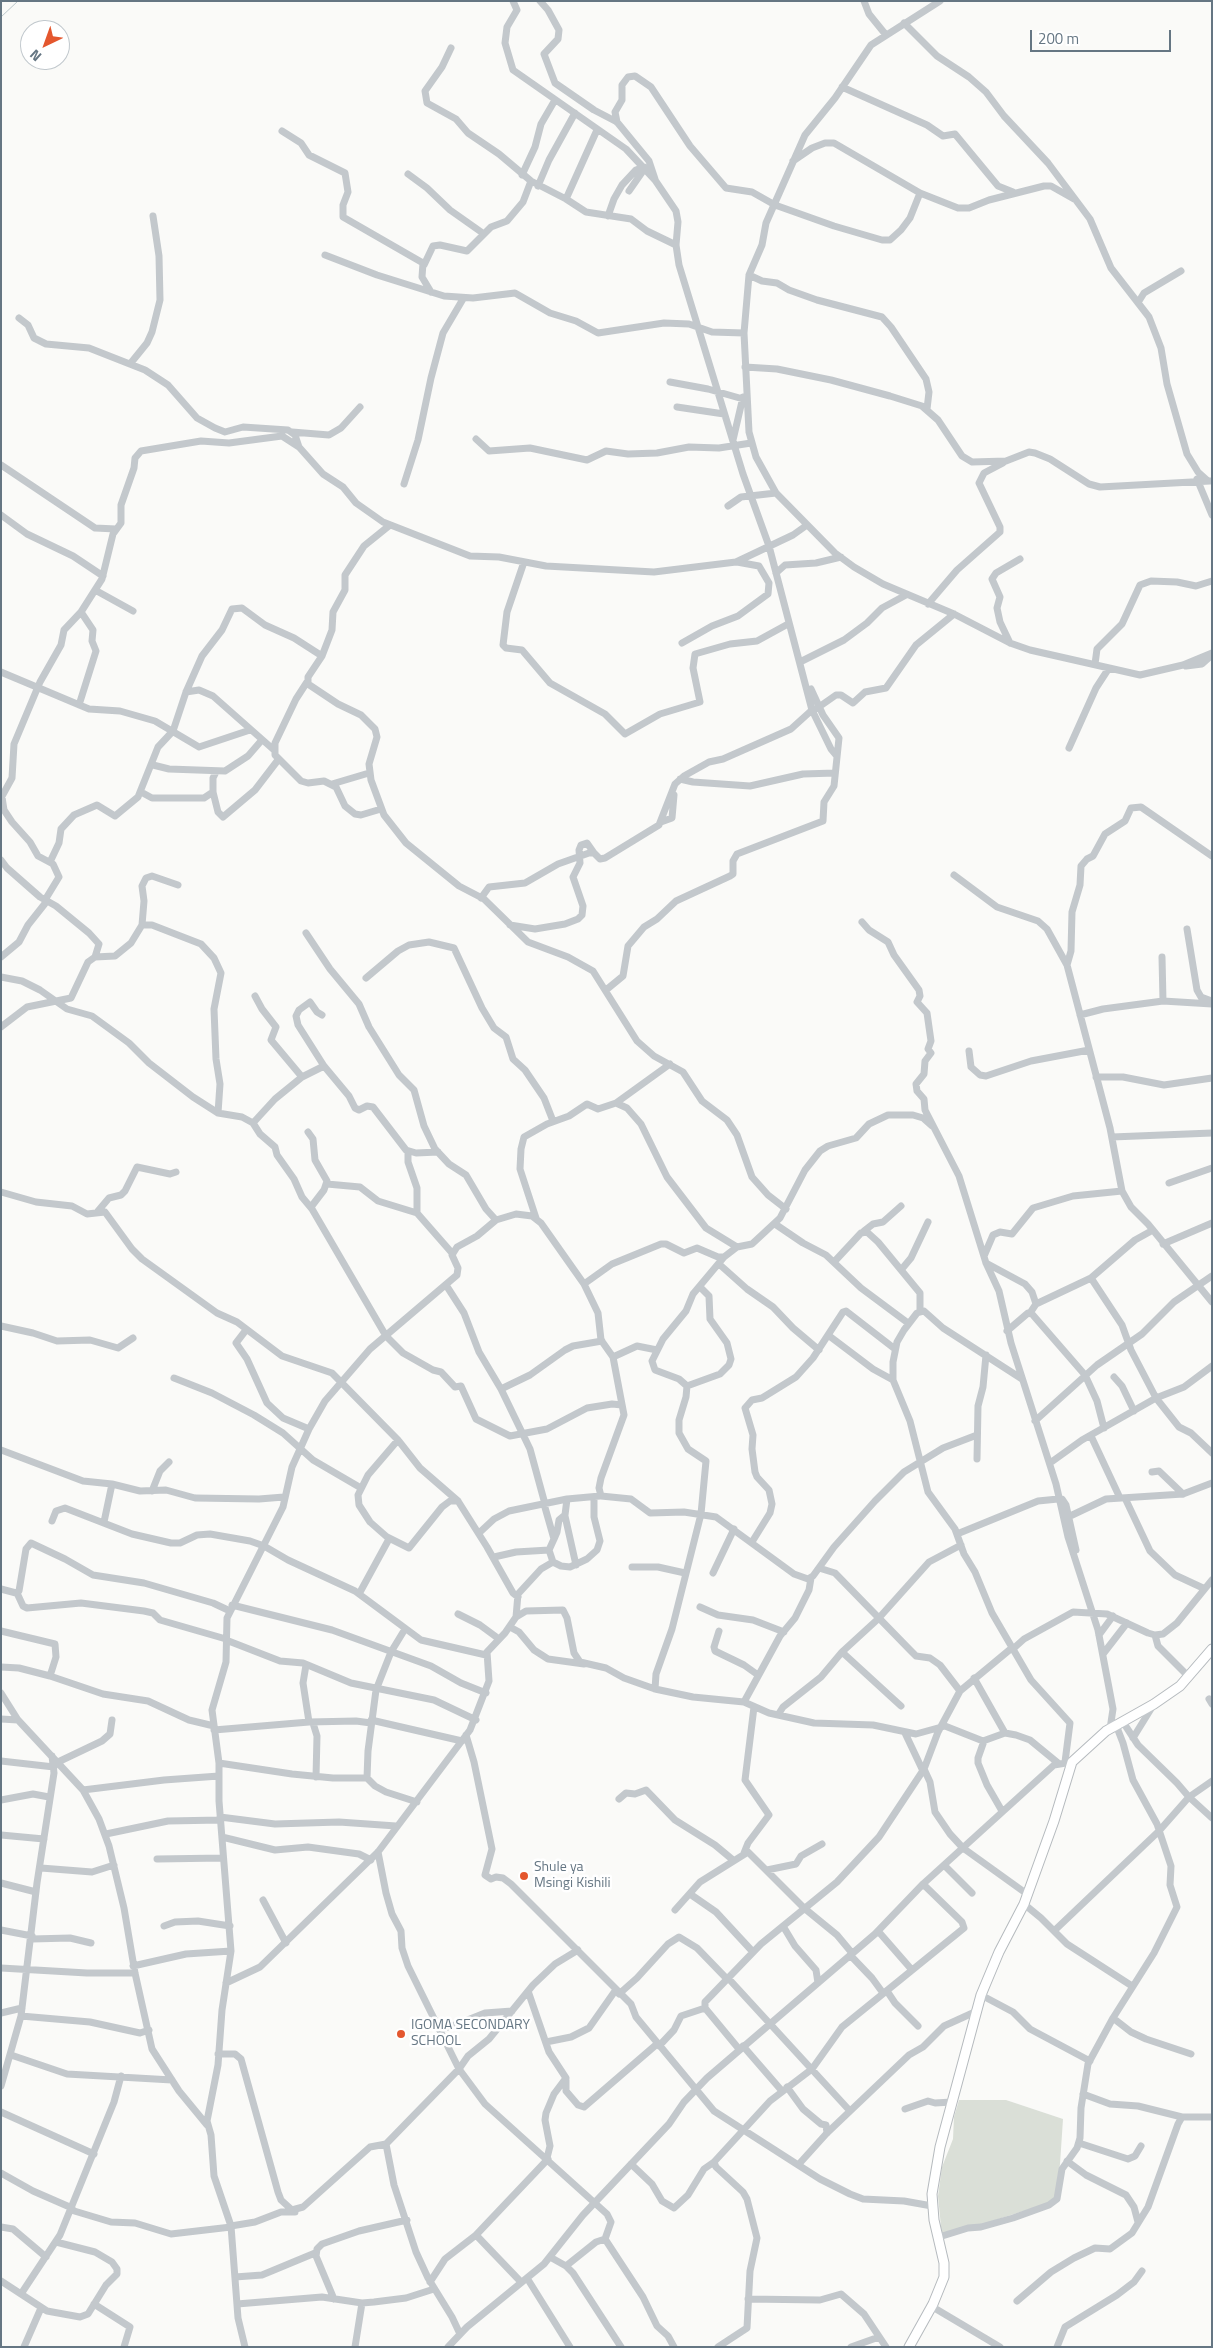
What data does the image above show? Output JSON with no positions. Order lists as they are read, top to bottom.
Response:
{
  "places": ["Shule ya Msingi Kishili", "IGOMA SECONDARY SCHOOL"],
  "scale_bar": "200 m",
  "north": "bottom left"
}
